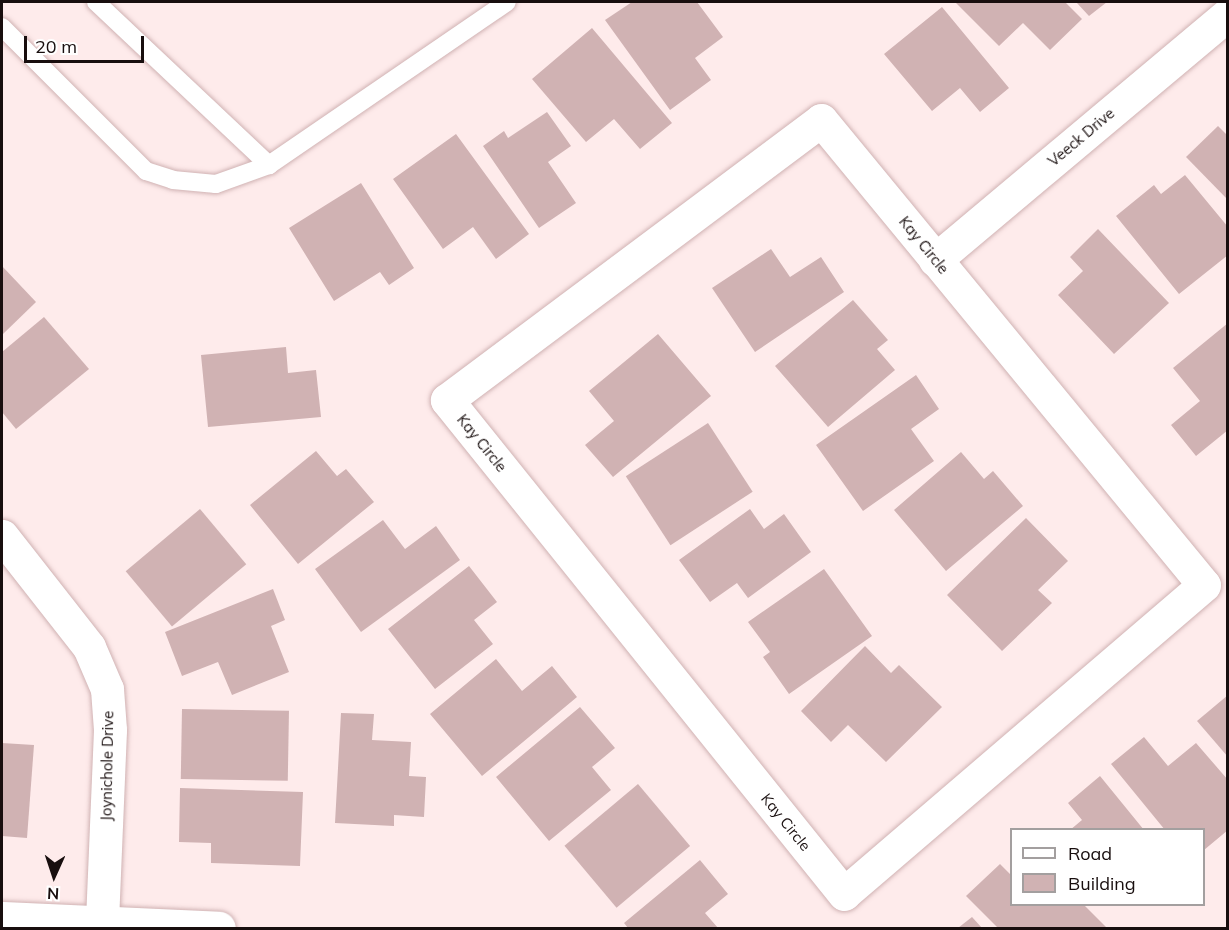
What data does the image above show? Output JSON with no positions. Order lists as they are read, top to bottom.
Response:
{
  "streets": {
    "street": ["Veeck Drive", "Kay Circle", "Joynichole Drive"]
  },
  "crossings": [
    ["Veeck Drive", "Kay Circle"]
  ],
  "legend": ["Road", "Building"],
  "scale_bar": "20 m",
  "north": "bottom"
}
